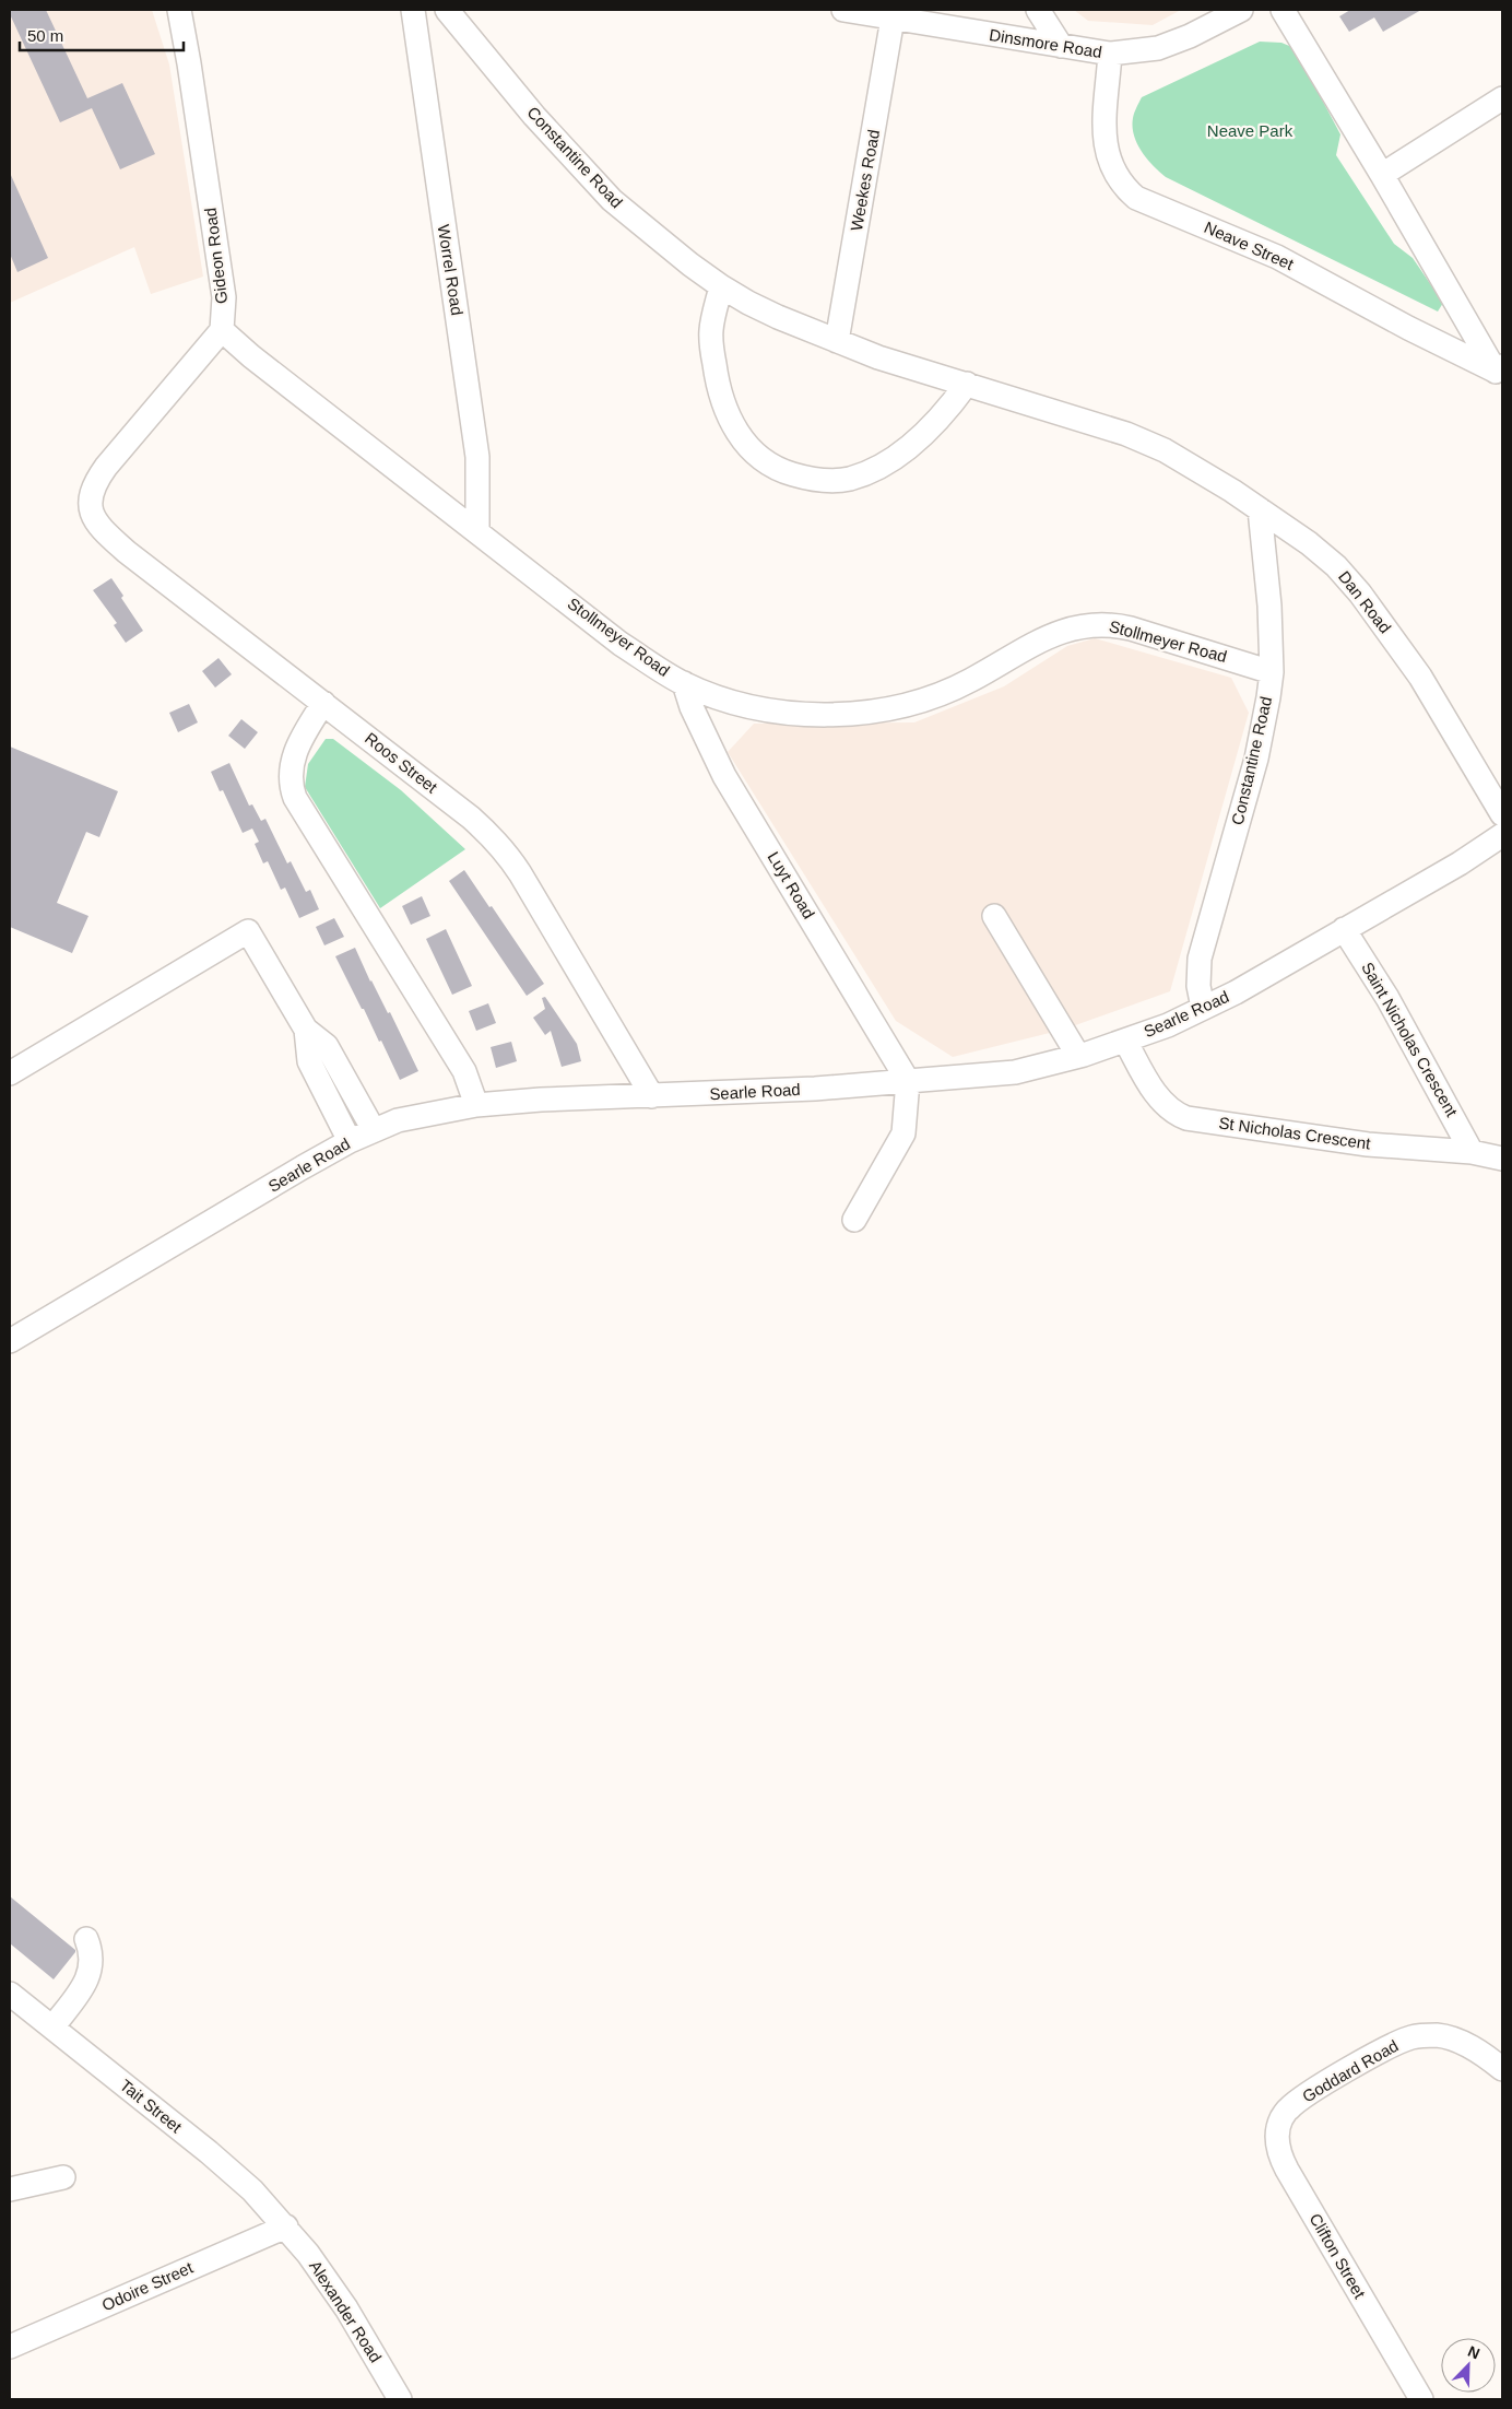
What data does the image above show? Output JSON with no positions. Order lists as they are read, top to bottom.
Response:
{
  "streets": {
    "street": [
      "Dinsmore Road",
      "Constantine Road",
      "Weekes Road",
      "Neave Street",
      "Gideon Road",
      "Worrel Road",
      "Dan Road",
      "Stollmeyer Road",
      "Roos Street",
      "Luyt Road",
      "Searle Road",
      "Saint Nicholas Crescent",
      "St Nicholas Crescent",
      "Goddard Road",
      "Tait Street",
      "Clifton Street",
      "Odoire Street",
      "Alexander Road"
    ]
  },
  "crossings": [
    ["Dinsmore Road", "Weekes Road"],
    ["Dinsmore Road", "Neave Street"],
    ["Constantine Road", "Weekes Road"],
    ["Constantine Road", "Dan Road"],
    ["Constantine Road", "Stollmeyer Road"],
    ["Constantine Road", "Searle Road"],
    ["Gideon Road", "Stollmeyer Road"],
    ["Gideon Road", "Roos Street"],
    ["Worrel Road", "Stollmeyer Road"],
    ["Stollmeyer Road", "Roos Street"],
    ["Stollmeyer Road", "Luyt Road"],
    ["Roos Street", "Searle Road"],
    ["Luyt Road", "Searle Road"],
    ["Searle Road", "Saint Nicholas Crescent"],
    ["Searle Road", "St Nicholas Crescent"],
    ["Saint Nicholas Crescent", "St Nicholas Crescent"],
    ["Goddard Road", "Clifton Street"],
    ["Tait Street", "Odoire Street"],
    ["Tait Street", "Alexander Road"],
    ["Odoire Street", "Alexander Road"]
  ],
  "parks": ["Neave Park"],
  "scale_bar": "50 m",
  "north": "top right"
}
